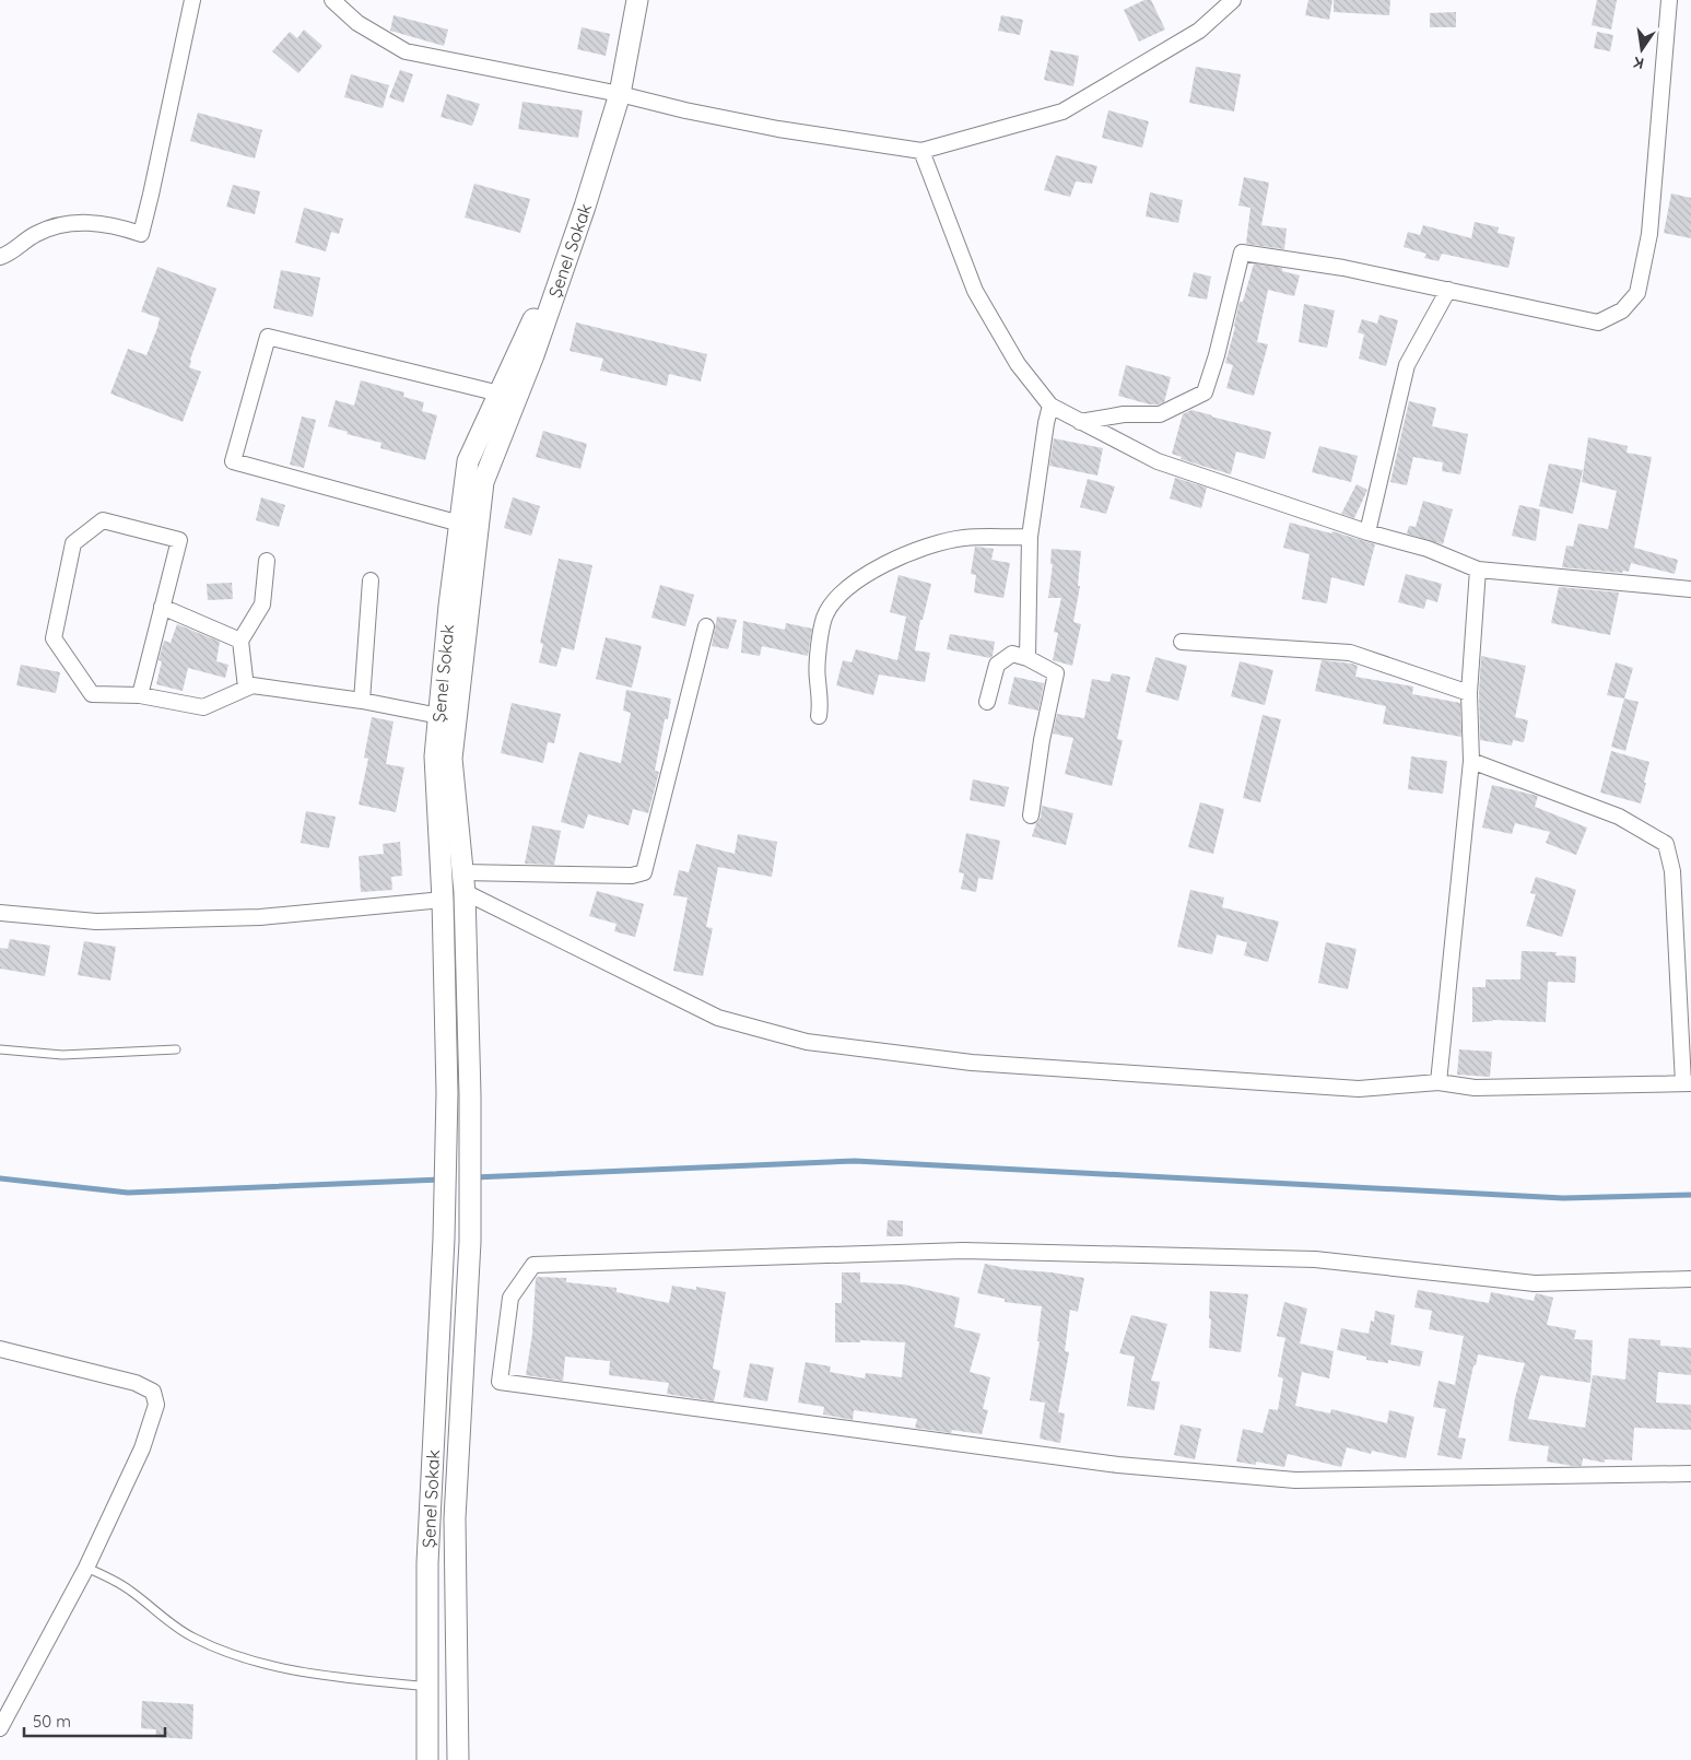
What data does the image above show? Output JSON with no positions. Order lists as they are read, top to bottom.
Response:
{
  "streets": {
    "street": ["Şenel Sokak"]
  },
  "scale_bar": "50 m",
  "north": "bottom"
}
